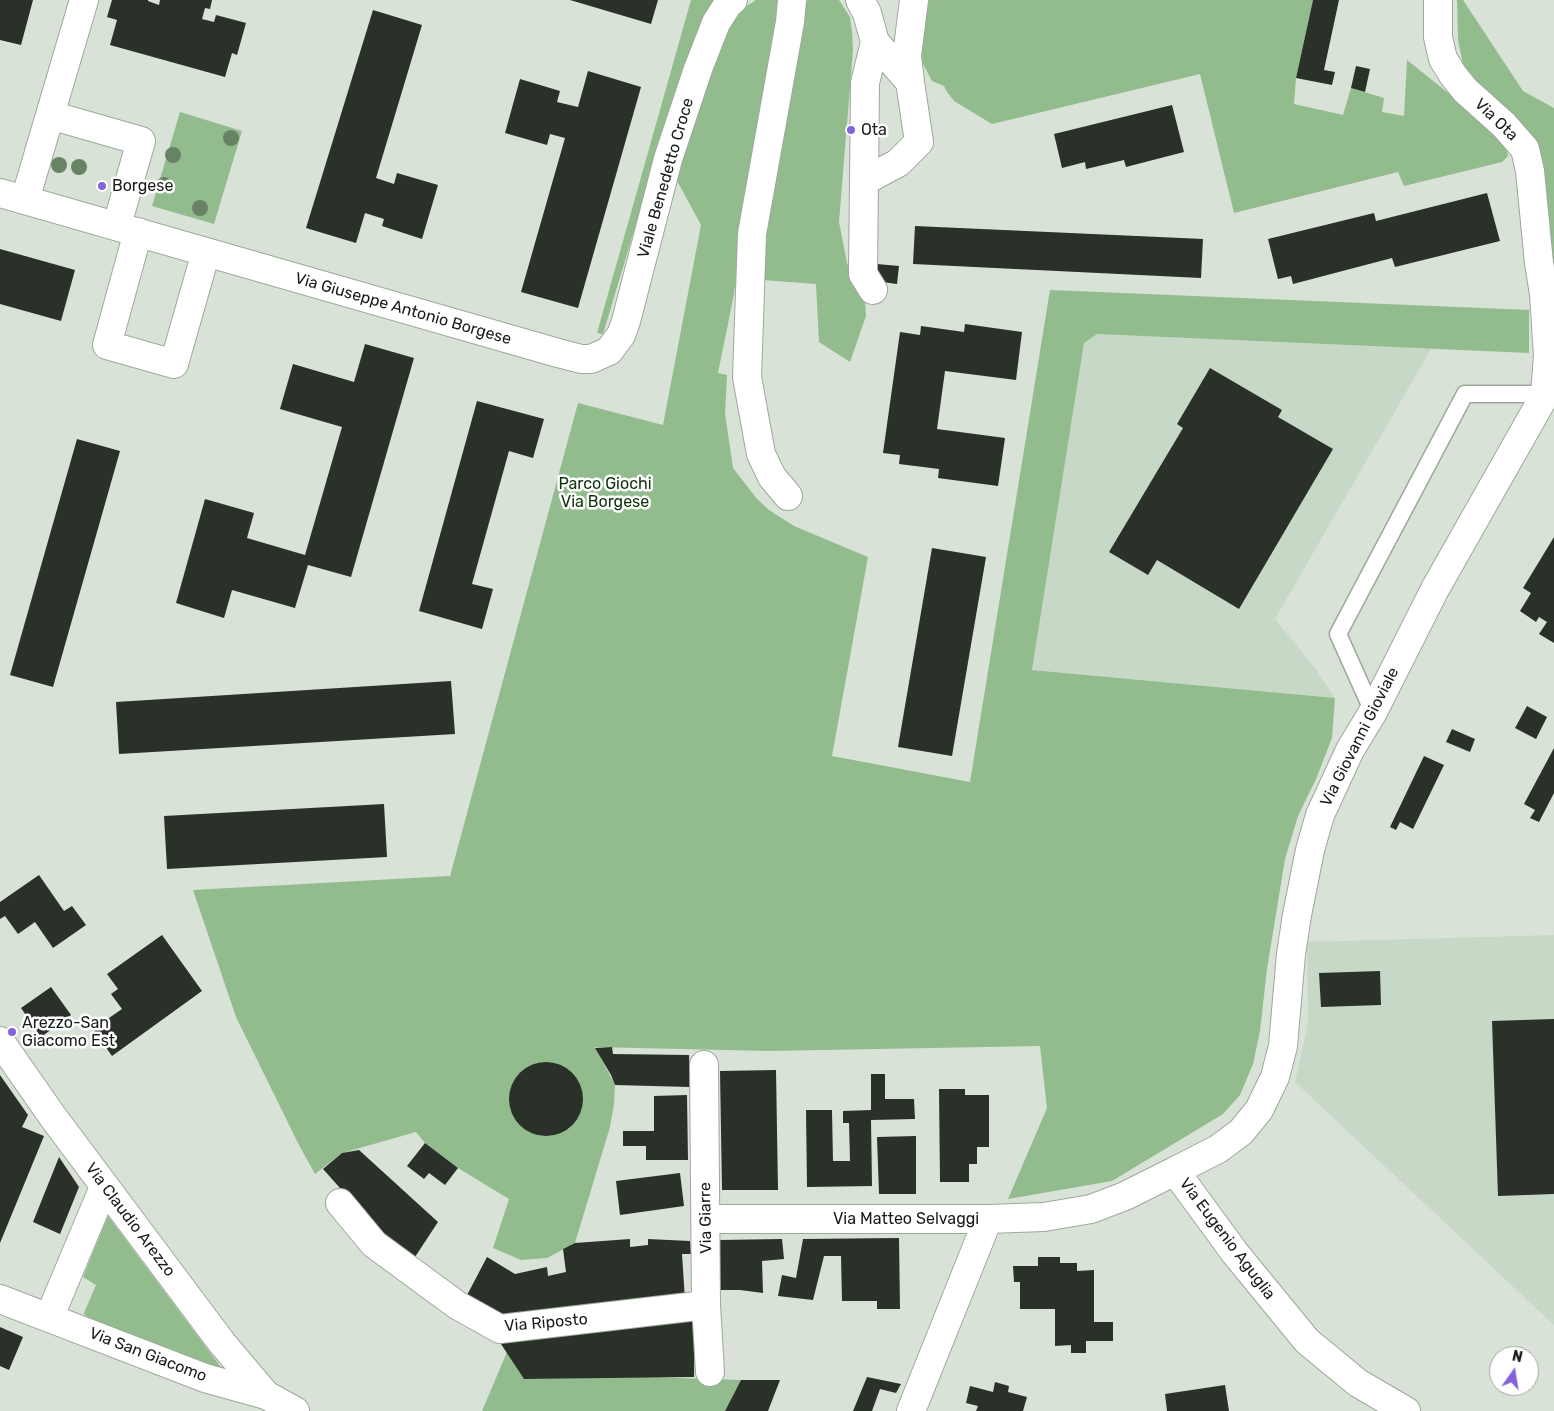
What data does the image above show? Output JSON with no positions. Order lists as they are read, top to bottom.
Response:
{
  "streets": {
    "street": [
      "Via Ota",
      "Viale Benedetto Croce",
      "Via Giuseppe Antonio Borgese",
      "Via Giovanni Gioviale",
      "Via Giarre",
      "Via Matteo Selvaggi",
      "Via Claudio Arezzo",
      "Via Eugenio Aguglia",
      "Via Riposto",
      "Via San Giacomo"
    ]
  },
  "crossings": [
    ["Via Ota", "Via Giovanni Gioviale"],
    ["Viale Benedetto Croce", "Via Giuseppe Antonio Borgese"],
    ["Via Giovanni Gioviale", "Via Eugenio Aguglia"],
    ["Via Giarre", "Via Matteo Selvaggi"],
    ["Via Giarre", "Via Riposto"],
    ["Via Matteo Selvaggi", "Via Eugenio Aguglia"],
    ["Via Claudio Arezzo", "Via San Giacomo"]
  ],
  "parks": ["Parco Giochi Via Borgese"],
  "places": ["Ota", "Borgese", "Arezzo-San Giacomo Est"],
  "north": "top"
}
